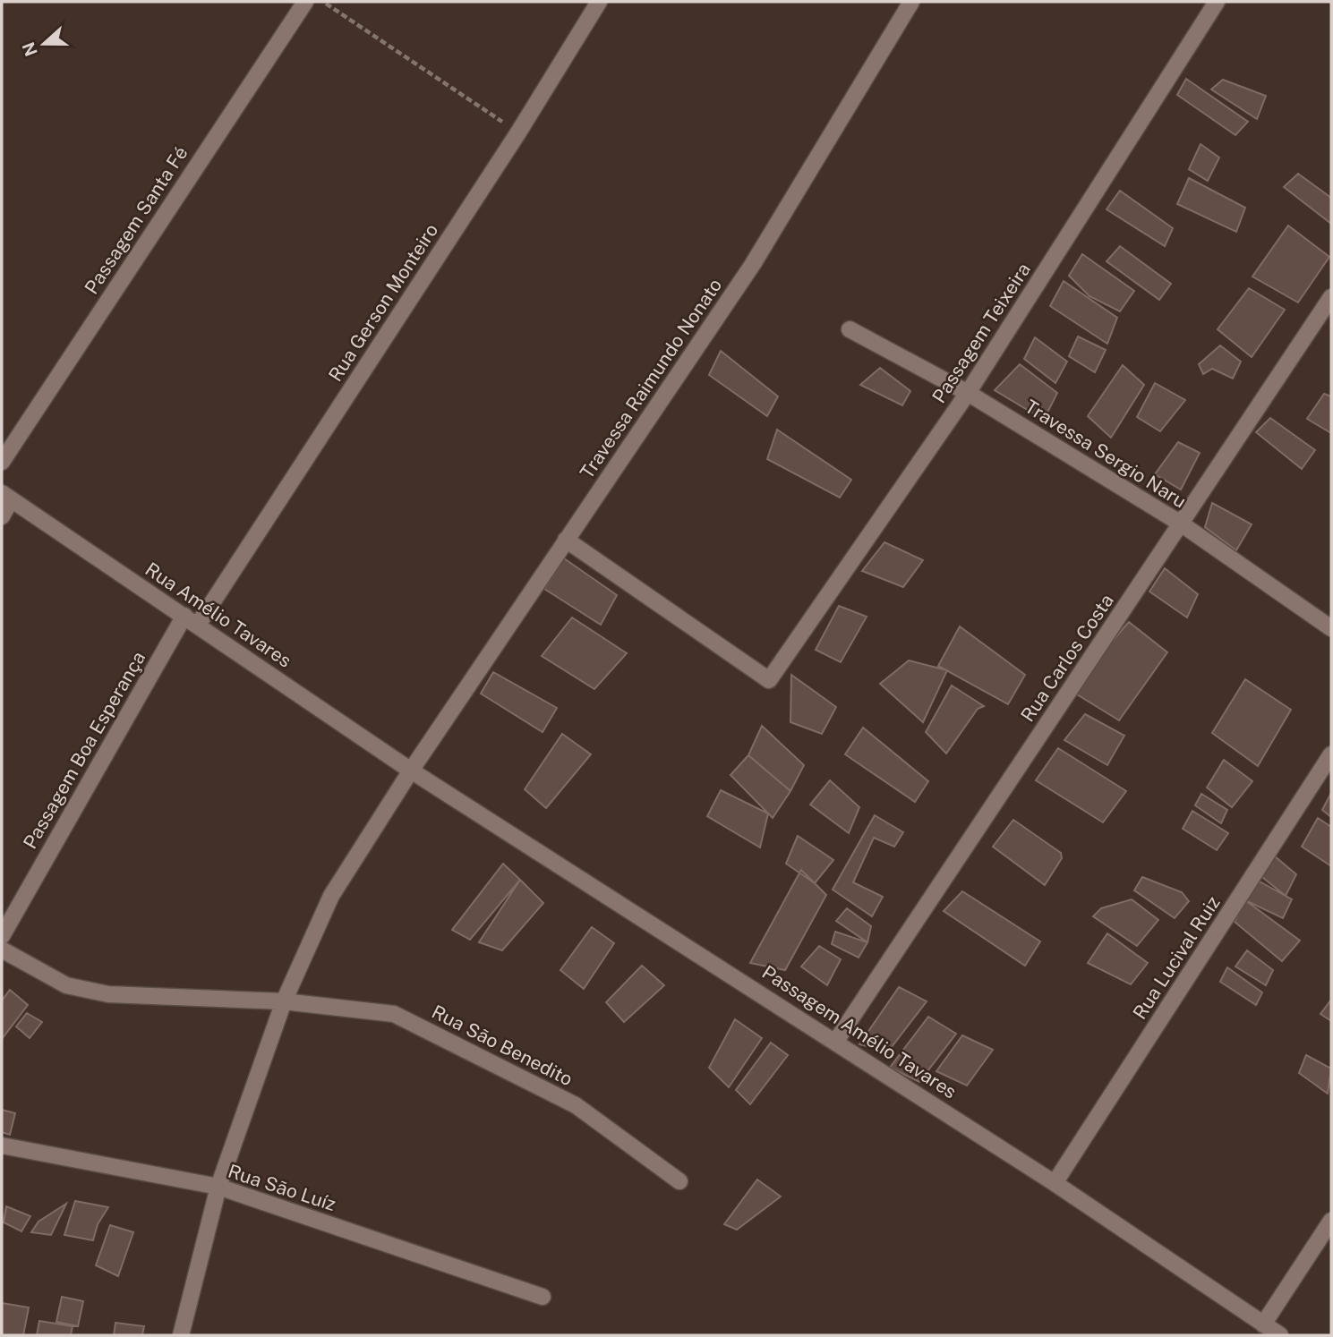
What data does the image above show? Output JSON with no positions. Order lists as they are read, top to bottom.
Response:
{
  "streets": {
    "street": [
      "Passagem Santa Fé",
      "Rua Gerson Monteiro",
      "Passagem Teixeira",
      "Travessa Raimundo Nonato",
      "Travessa Sergio Naru",
      "Rua Amélio Tavares",
      "Rua Carlos Costa",
      "Passagem Boa Esperança",
      "Rua Lucival Ruiz",
      "Passagem Amélio Tavares",
      "Rua São Benedito",
      "Rua São Luíz"
    ]
  },
  "crossings": [
    ["Rua Gerson Monteiro", "Rua Amélio Tavares"],
    ["Rua Gerson Monteiro", "Passagem Boa Esperança"],
    ["Passagem Teixeira", "Travessa Raimundo Nonato"],
    ["Passagem Teixeira", "Travessa Sergio Naru"],
    ["Travessa Raimundo Nonato", "Rua Amélio Tavares"],
    ["Travessa Raimundo Nonato", "Passagem Amélio Tavares"],
    ["Travessa Raimundo Nonato", "Rua São Benedito"],
    ["Travessa Raimundo Nonato", "Rua São Luíz"],
    ["Travessa Sergio Naru", "Rua Carlos Costa"],
    ["Rua Amélio Tavares", "Passagem Boa Esperança"],
    ["Rua Amélio Tavares", "Passagem Amélio Tavares"],
    ["Rua Carlos Costa", "Passagem Amélio Tavares"],
    ["Rua Lucival Ruiz", "Passagem Amélio Tavares"]
  ],
  "north": "left"
}
